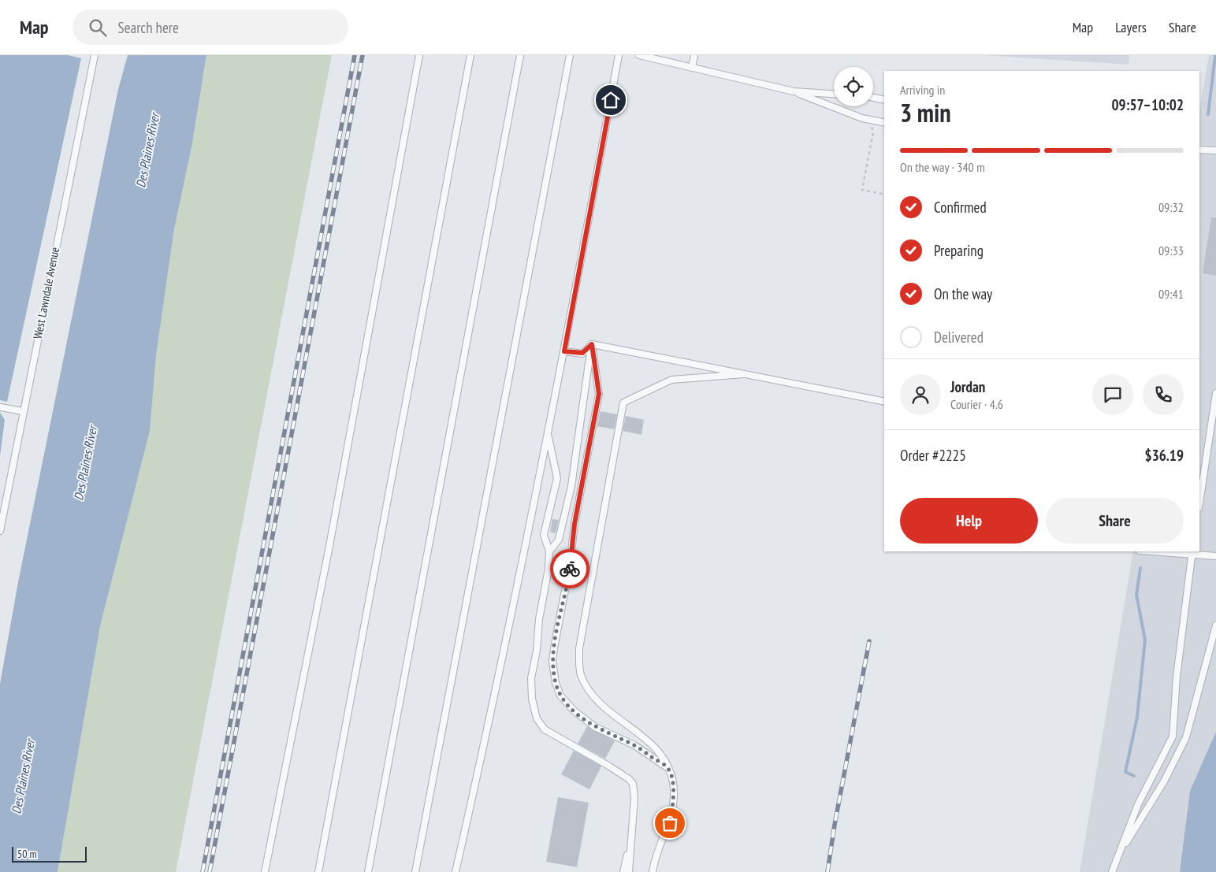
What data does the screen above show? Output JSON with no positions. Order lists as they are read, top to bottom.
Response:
{
  "streets": {
    "lane": ["West Lawndale Avenue"]
  },
  "water": ["Des Plaines River"],
  "scale_bar": "50 m",
  "page": {
    "header": "Map",
    "search": "Search here",
    "nav": ["Map", "Layers", "Share"],
    "heading": ["3 min", "Arriving in", "09:57–10:02"],
    "panel": [
      "Jordan",
      "Courier · 4.6",
      "Order #2225",
      "$36.19"
    ],
    "bar": "On the way · 340 m",
    "list": [
      ["Confirmed", "09:32"],
      ["Preparing", "09:33"],
      ["On the way", "09:41"],
      "Delivered"
    ],
    "buttons": ["Help", "Share"],
    "scale": "50 m"
  }
}
